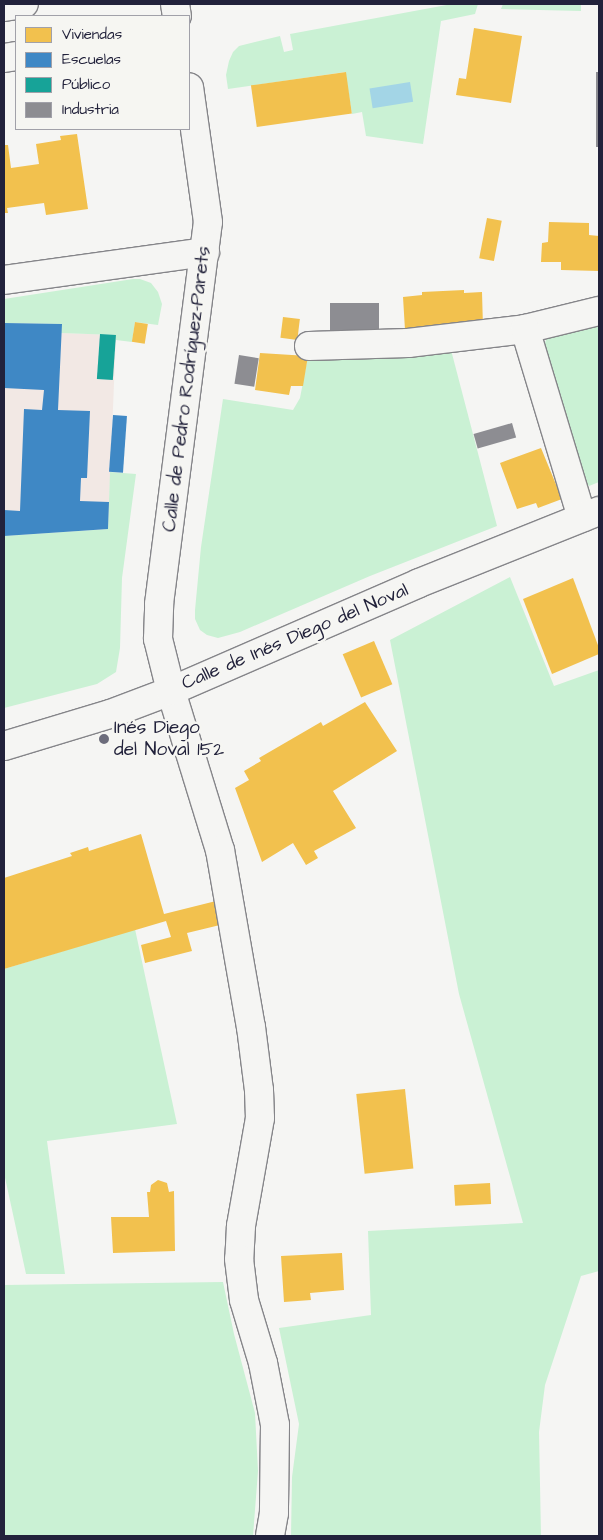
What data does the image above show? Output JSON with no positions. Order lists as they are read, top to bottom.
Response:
{
  "streets": {
    "street": ["Calle de Pedro Rodríguez-Parets", "Calle de Inés Diego del Noval"]
  },
  "crossings": [
    ["Calle de Pedro Rodríguez-Parets", "Calle de Inés Diego del Noval"]
  ],
  "places": ["Inés Diego del Noval 152"],
  "legend": [
    "Viviendas",
    "Escuelas",
    "Público",
    "Industria"
  ]
}
